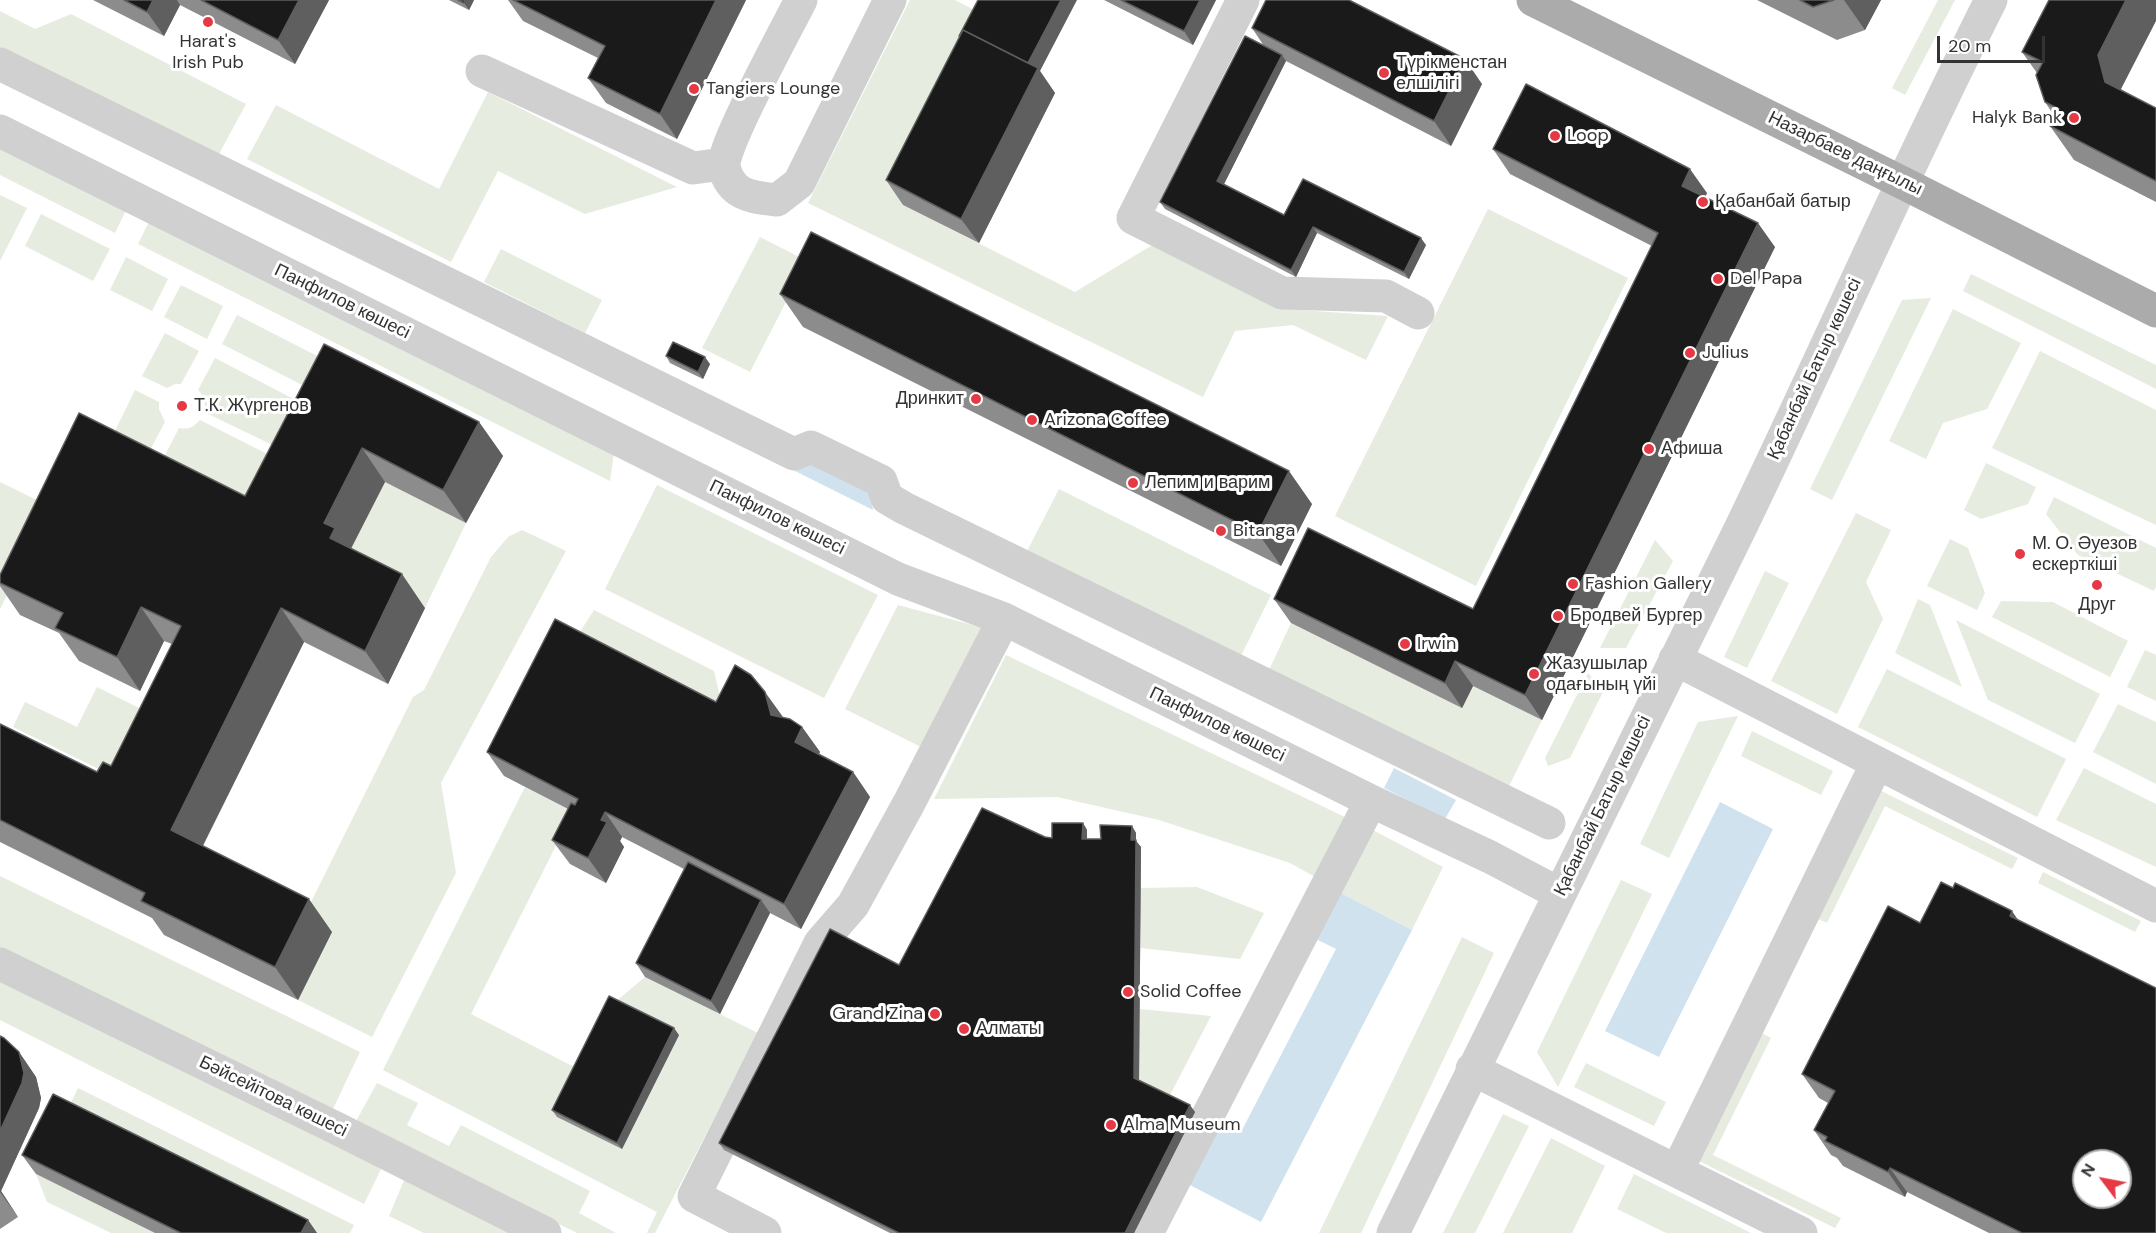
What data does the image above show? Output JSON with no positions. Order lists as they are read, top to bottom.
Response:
{
  "streets": {
    "main road": ["Назарбаев даңғылы"],
    "street": ["Панфилов көшесі", "Қабанбай Батыр көшесі", "Бәйсейітова көшесі"]
  },
  "crossings": [
    ["Назарбаев даңғылы", "Қабанбай Батыр көшесі"],
    ["Панфилов көшесі", "Қабанбай Батыр көшесі"]
  ],
  "places": [
    "Harat's Irish Pub",
    "Түрікменстан елшілігі",
    "Tangiers Lounge",
    "Halyk Bank",
    "Loop",
    "Қабанбай батыр",
    "Del Papa",
    "Julius",
    "Дринкит",
    "Т.К. Жүргенов",
    "Arizona Coffee",
    "Афиша",
    "Лепим и варим",
    "Bitanga",
    "М. О. Әуезов ескерткіші",
    "Fashion Gallery",
    "Друг",
    "Бродвей Бургер",
    "Irwin",
    "Жазушылар одағының үйі",
    "Solid Coffee",
    "Grand Zina",
    "Алматы",
    "Alma Museum"
  ],
  "scale_bar": "20 m",
  "north": "top left"
}
